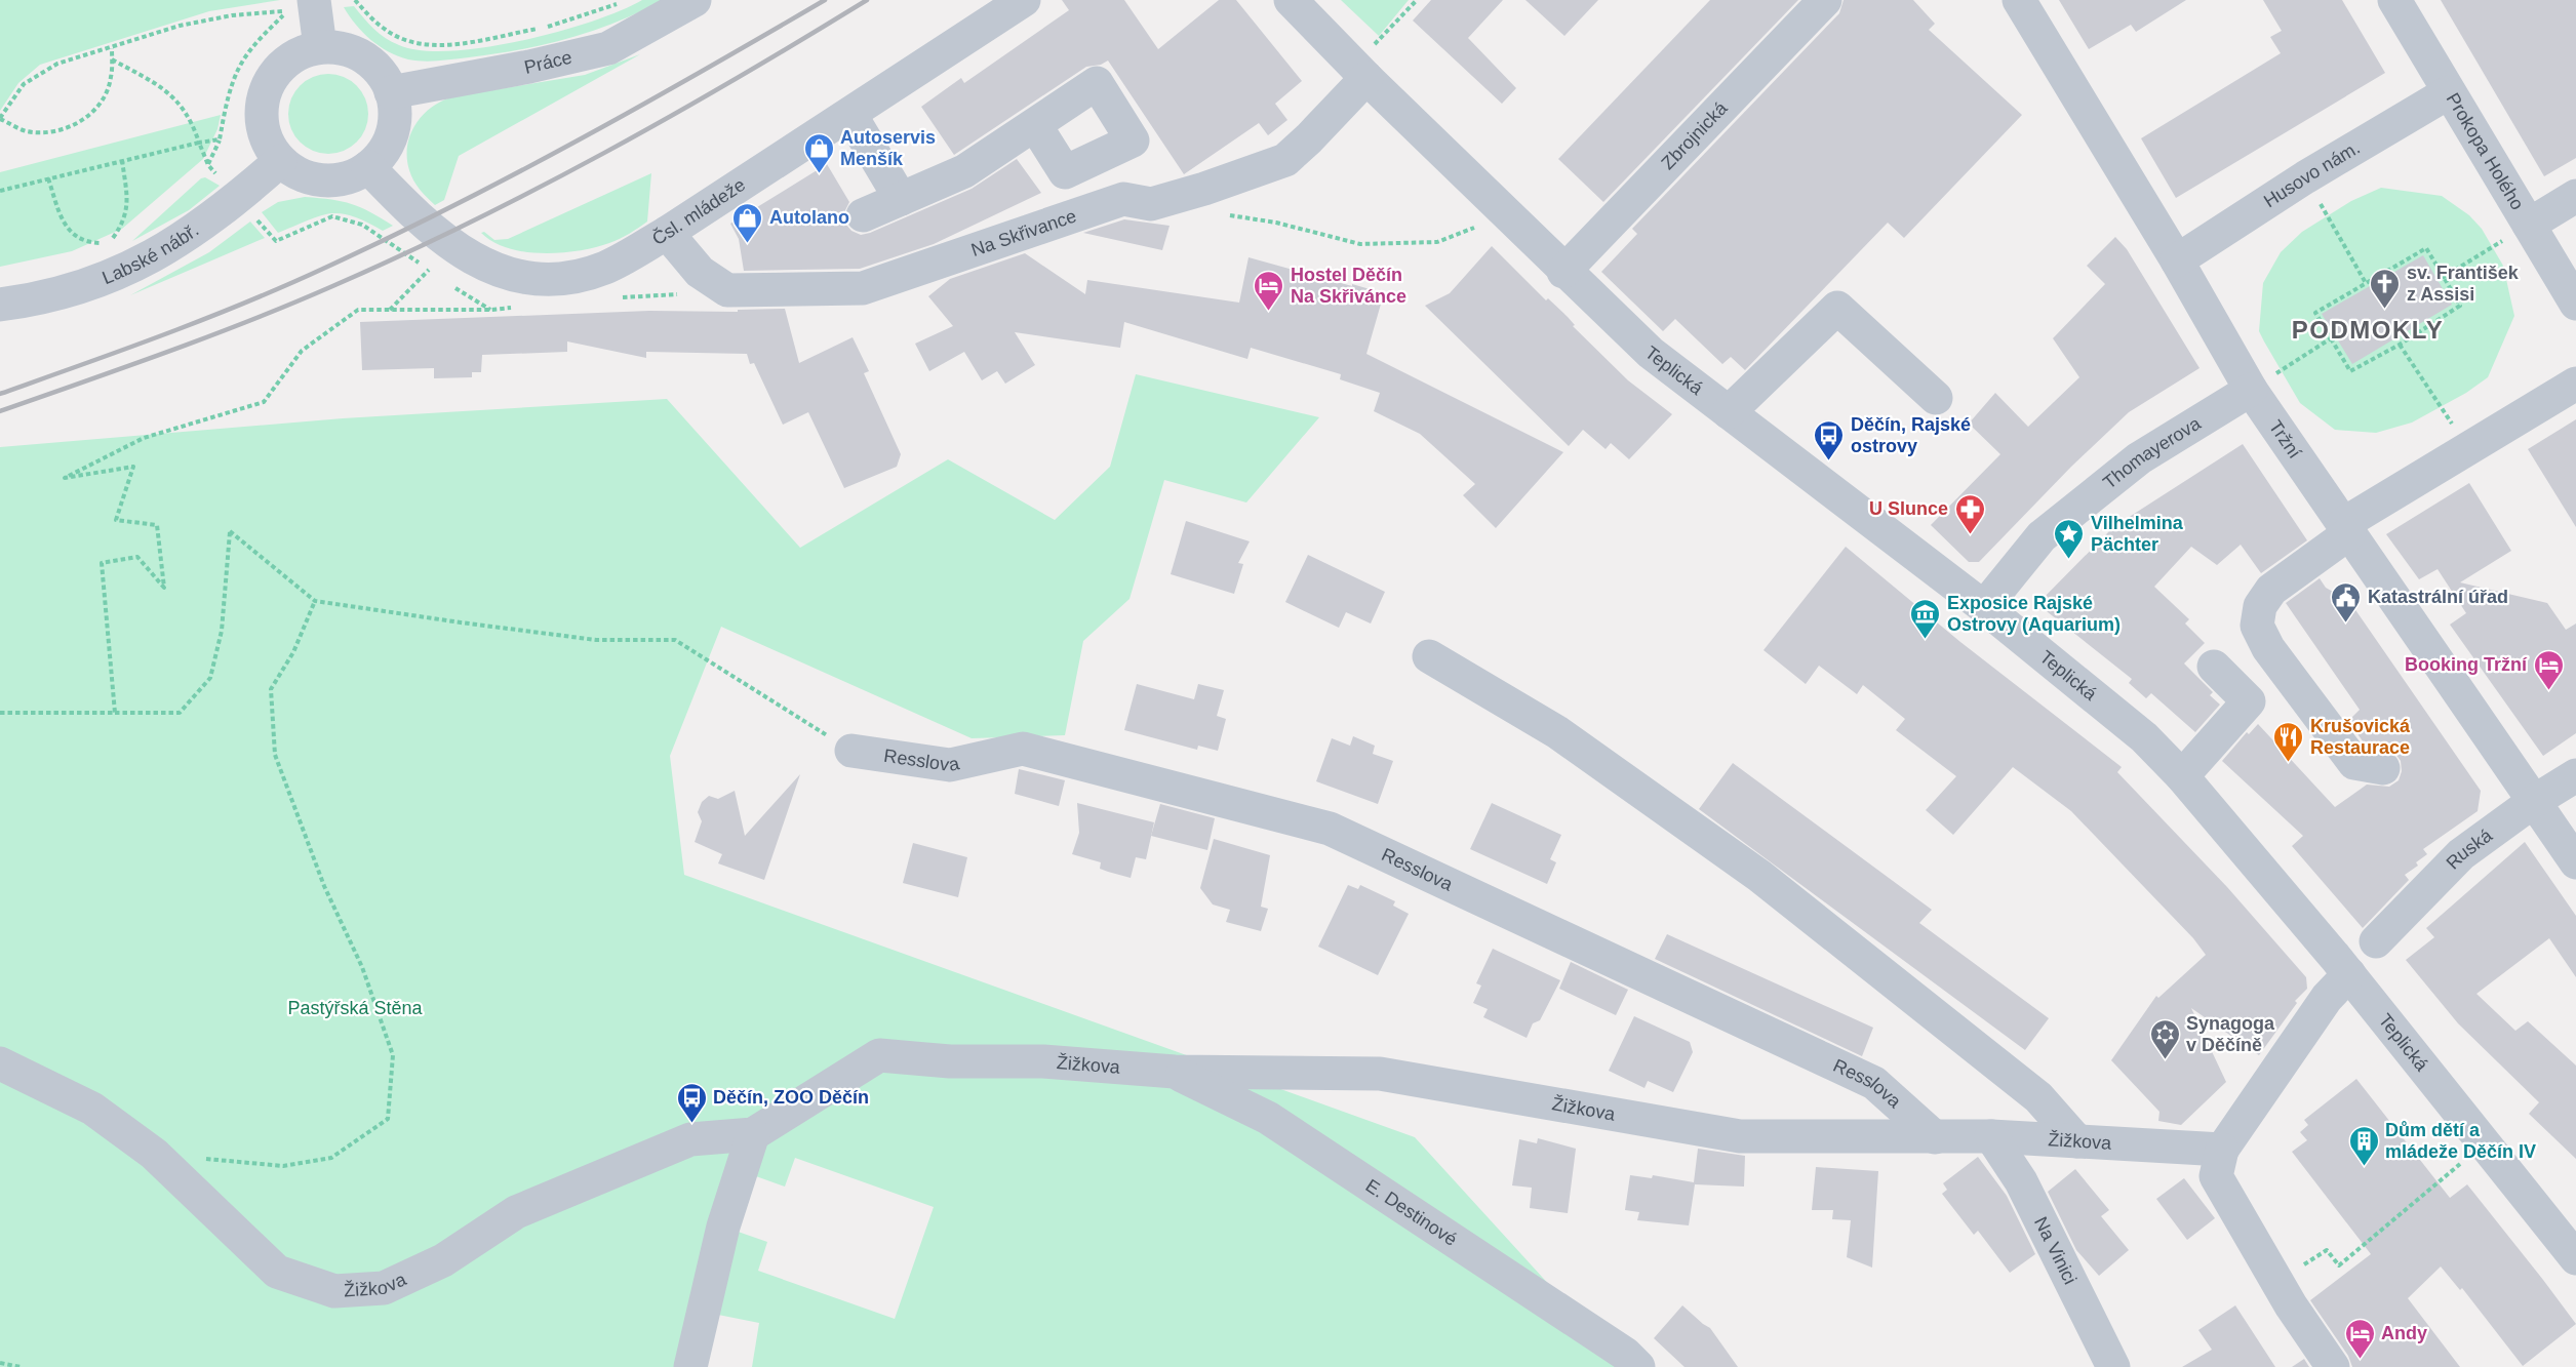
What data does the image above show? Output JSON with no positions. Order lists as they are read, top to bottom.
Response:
{
  "streets": {
    "street": [
      "Práce",
      "Zbrojnická",
      "Prokopa Holého",
      "Husovo nám.",
      "Čsl. mládeže",
      "Na Skřivance",
      "Labské nábř.",
      "Teplická",
      "Tržní",
      "Thomayerova",
      "Resslova",
      "Ruská",
      "Žižkova",
      "E. Destinové",
      "Na Vinici"
    ]
  },
  "crossings": [
    ["Práce", "Čsl. mládeže"],
    ["Práce", "Labské nábř."],
    ["Zbrojnická", "Teplická"],
    ["Prokopa Holého", "Husovo nám."],
    ["Husovo nám.", "Tržní"],
    ["Čsl. mládeže", "Na Skřivance"],
    ["Čsl. mládeže", "Labské nábř."],
    ["Na Skřivance", "Teplická"],
    ["Teplická", "Thomayerova"],
    ["Tržní", "Thomayerova"],
    ["Tržní", "Ruská"],
    ["Resslova", "Žižkova"],
    ["Žižkova", "E. Destinové"],
    ["Žižkova", "Na Vinici"]
  ],
  "districts": ["PODMOKLY"],
  "parks": ["Pastýřská Stěna"],
  "places": {
    "shop": ["Autoservis Menšík", "Autolano"],
    "church": ["sv. František z Assisi"],
    "hotel": ["Hostel Děčín Na Skřivánce", "Booking Tržní", "Andy"],
    "bus stop": ["Děčín, Rajské ostrovy", "Děčín, ZOO Děčín"],
    "pharmacy": ["U Slunce"],
    "place": ["Vilhelmina Pächter"],
    "public building": ["Katastrální úřad"],
    "museum": ["Exposice Rajské Ostrovy (Aquarium)"],
    "restaurant": ["Krušovická Restaurace"],
    "synagogue": ["Synagoga v Děčíně"],
    "building": ["Dům dětí a mládeže Děčín IV"]
  }
}
